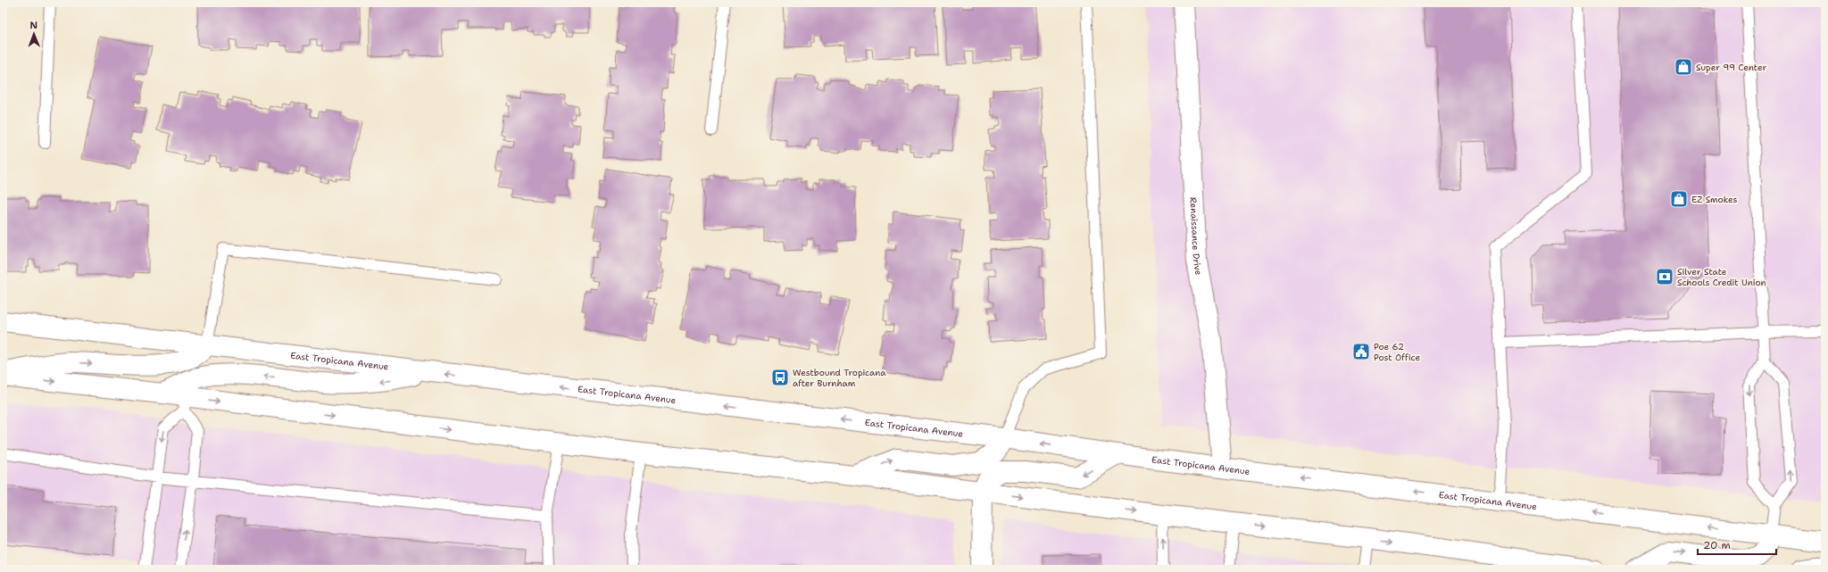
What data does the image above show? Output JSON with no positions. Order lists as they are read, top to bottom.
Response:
{
  "streets": {
    "main road": ["Renaissance Drive", "East Tropicana Avenue"]
  },
  "crossings": [
    ["Renaissance Drive", "East Tropicana Avenue"]
  ],
  "places": {
    "shop": ["Super 99 Center", "EZ Smokes"],
    "bank": ["Silver State Schools Credit Union"],
    "public building": ["Poe 62 Post Office"],
    "bus stop": ["Westbound Tropicana after Burnham"]
  },
  "scale_bar": "20 m",
  "north": "top"
}
